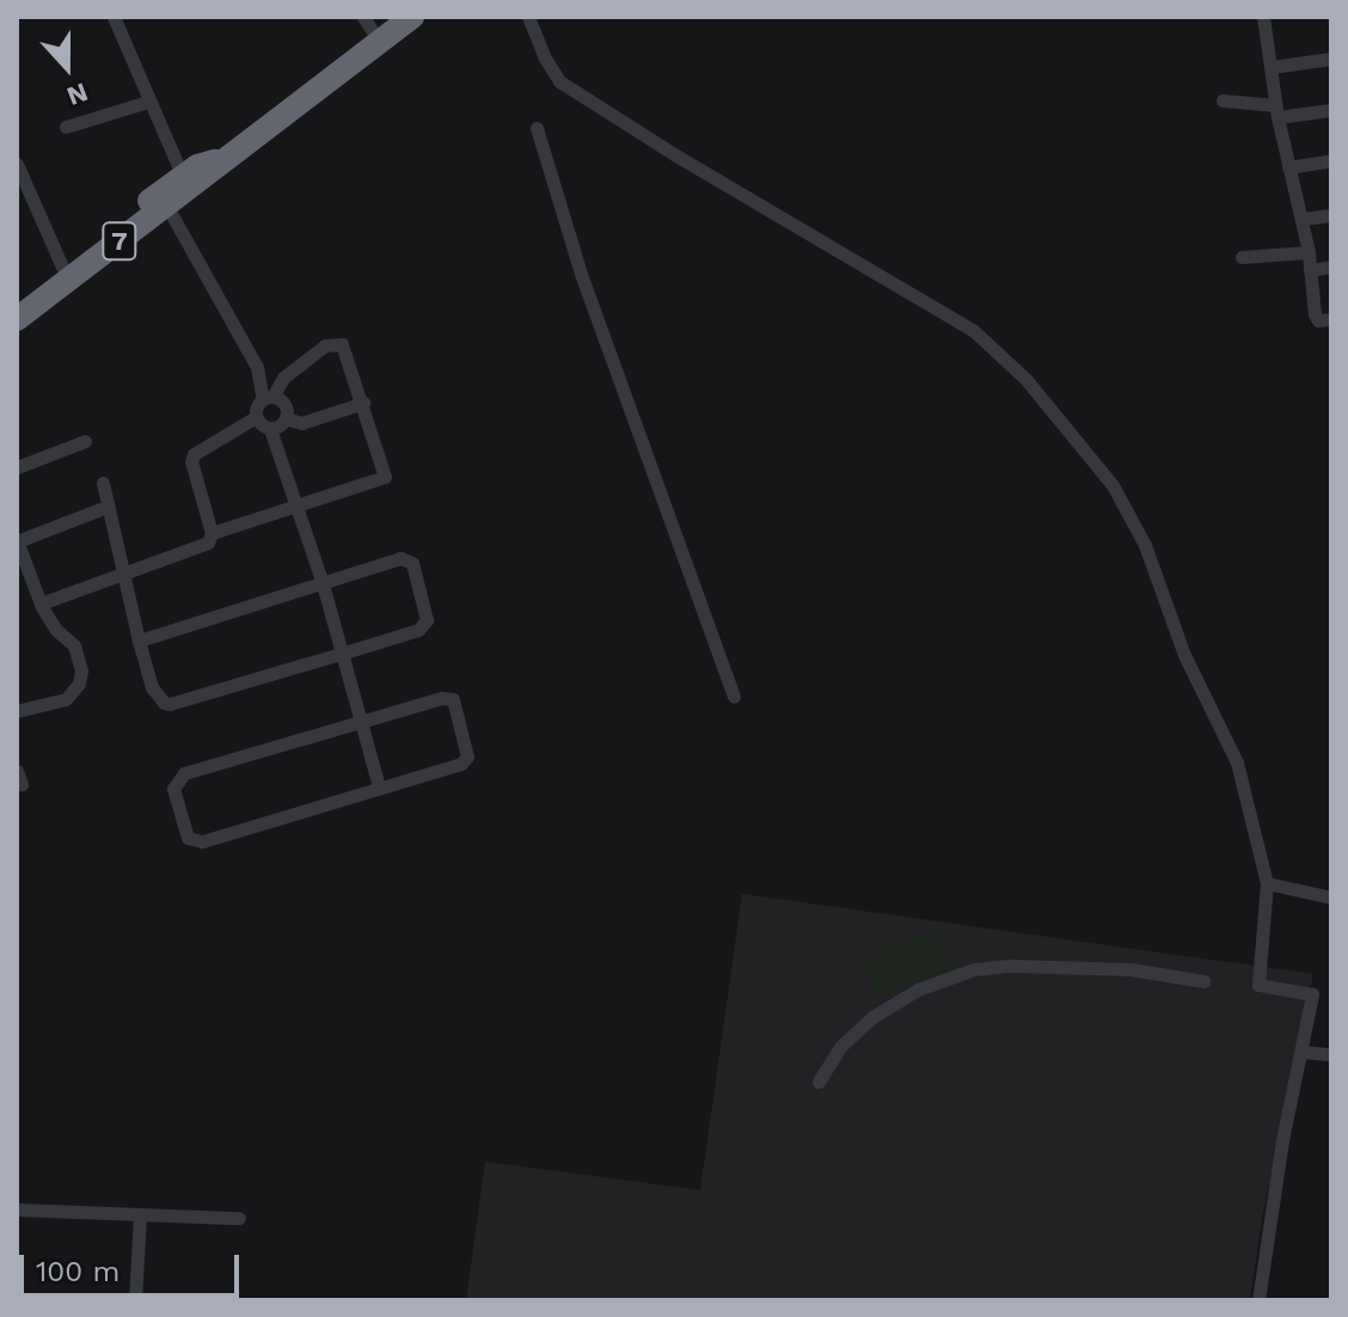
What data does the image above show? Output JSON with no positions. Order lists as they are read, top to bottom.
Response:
{
  "streets": {
    "highway": ["7"]
  },
  "scale_bar": "100 m",
  "north": "bottom"
}
